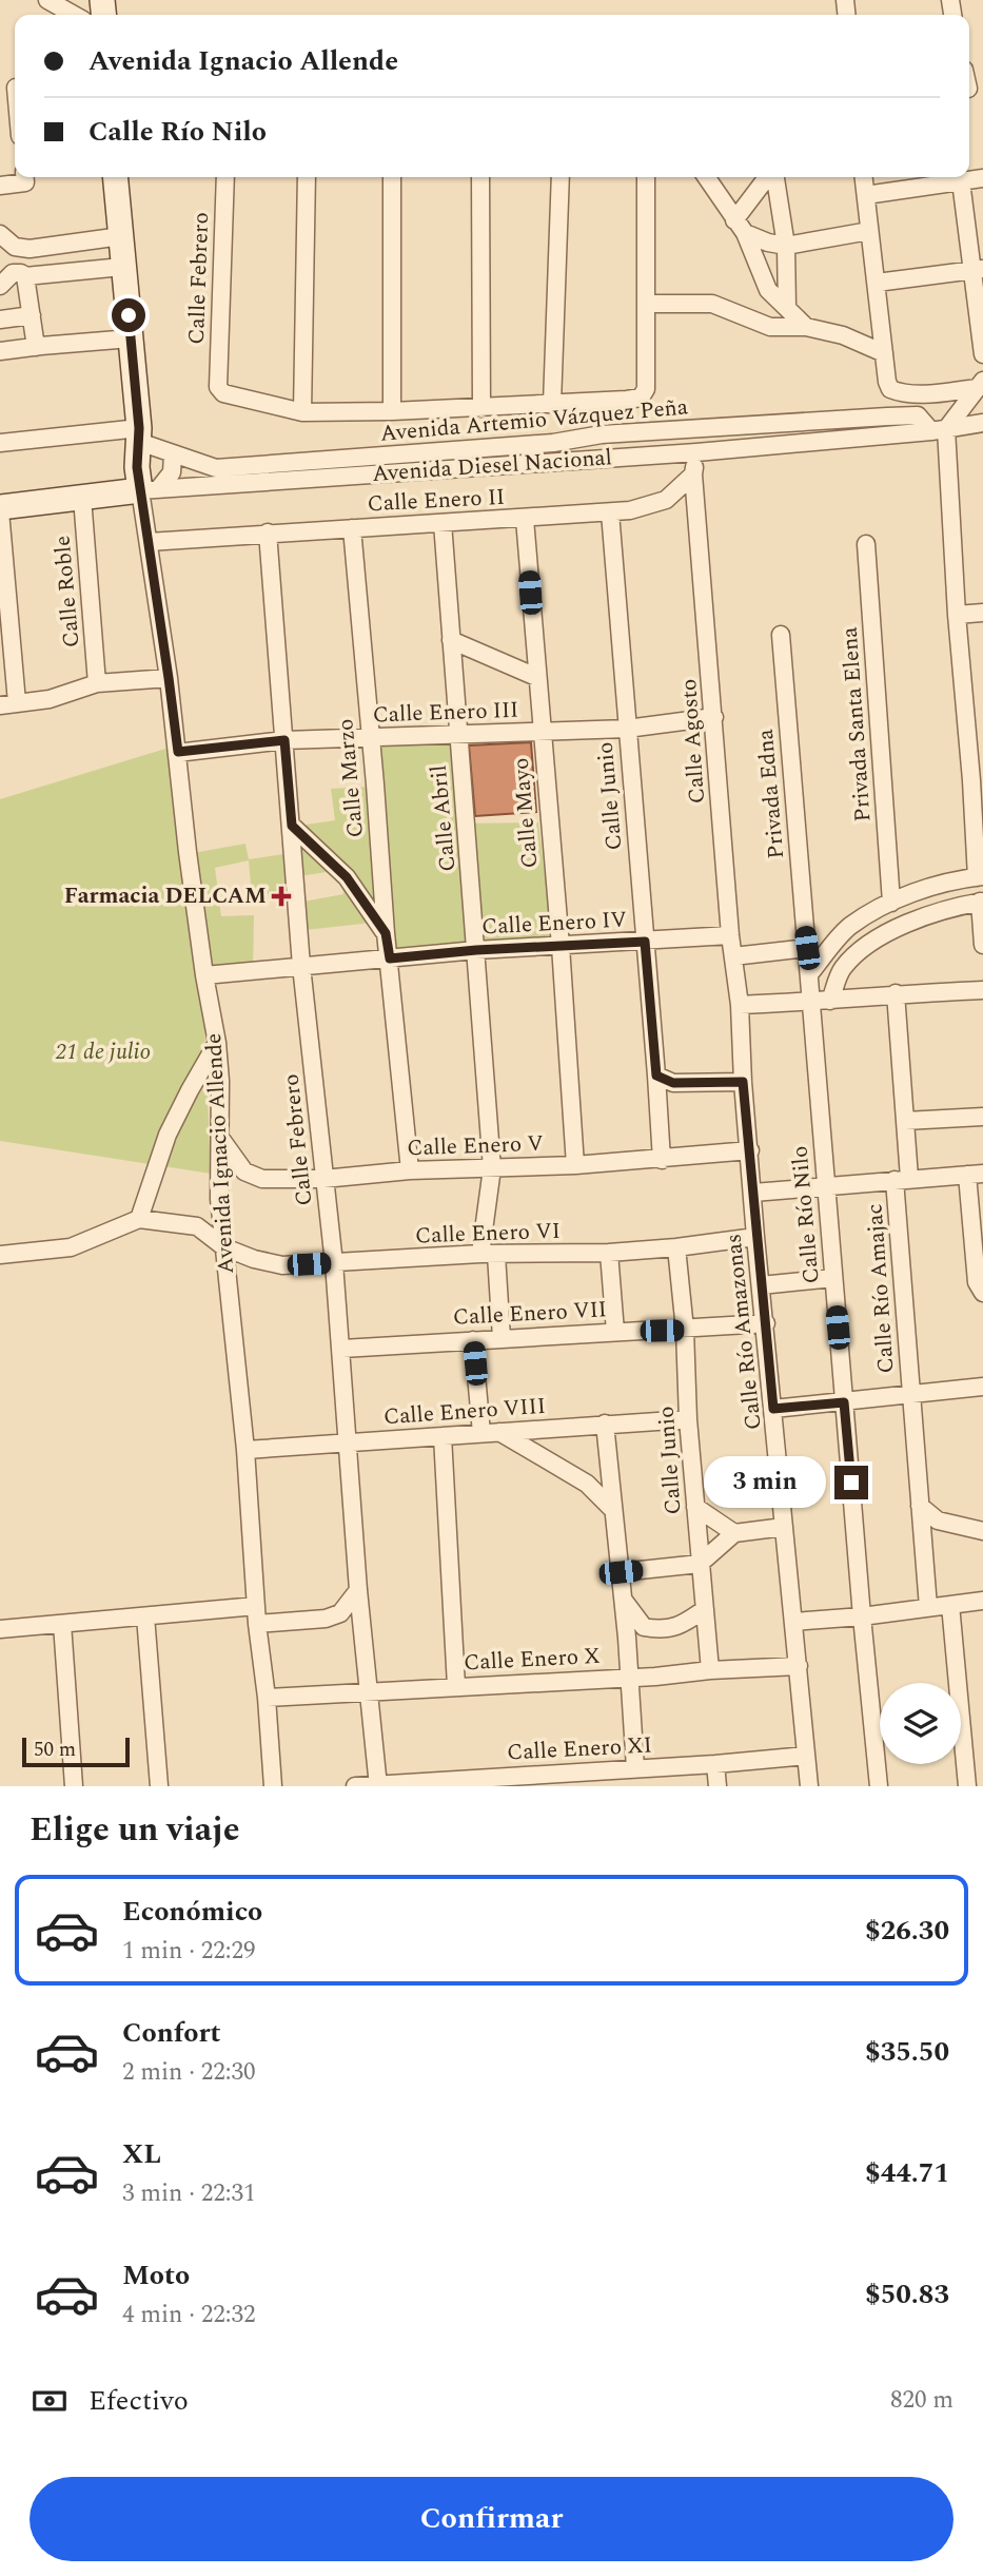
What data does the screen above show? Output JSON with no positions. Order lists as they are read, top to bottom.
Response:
{
  "streets": {
    "street": [
      "Calle Febrero",
      "Avenida Artemio Vázquez Peña",
      "Avenida Diesel Nacional",
      "Calle Enero II",
      "Calle Roble",
      "Calle Enero III",
      "Privada Santa Elena",
      "Calle Agosto",
      "Calle Marzo",
      "Privada Edna",
      "Calle Junio",
      "Calle Mayo",
      "Calle Abril",
      "Calle Enero IV",
      "Calle Enero V",
      "Avenida Ignacio Allende",
      "Calle Río Nilo",
      "Calle Enero VI",
      "Calle Río Amajac",
      "Calle Enero VII",
      "Calle Río Amazonas",
      "Calle Enero VIII",
      "Calle Enero X",
      "Calle Enero XI"
    ]
  },
  "crossings": [
    ["Calle Febrero", "Calle Enero II"],
    ["Calle Febrero", "Calle Enero III"],
    ["Calle Febrero", "Calle Enero IV"],
    ["Calle Febrero", "Calle Enero V"],
    ["Calle Febrero", "Calle Enero VI"],
    ["Calle Febrero", "Calle Enero VII"],
    ["Calle Febrero", "Calle Enero VIII"],
    ["Calle Febrero", "Calle Enero X"],
    ["Calle Febrero", "Calle Enero XI"],
    ["Avenida Artemio Vázquez Peña", "Avenida Diesel Nacional"],
    ["Avenida Artemio Vázquez Peña", "Avenida Ignacio Allende"],
    ["Avenida Diesel Nacional", "Calle Roble"],
    ["Avenida Diesel Nacional", "Avenida Ignacio Allende"],
    ["Calle Enero II", "Calle Agosto"],
    ["Calle Enero II", "Calle Marzo"],
    ["Calle Enero II", "Calle Junio"],
    ["Calle Enero II", "Calle Mayo"],
    ["Calle Enero II", "Calle Abril"],
    ["Calle Enero II", "Avenida Ignacio Allende"],
    ["Calle Enero III", "Calle Agosto"],
    ["Calle Enero III", "Calle Marzo"],
    ["Calle Enero III", "Calle Junio"],
    ["Calle Enero III", "Calle Mayo"],
    ["Calle Enero III", "Calle Abril"],
    ["Calle Enero III", "Avenida Ignacio Allende"],
    ["Calle Agosto", "Calle Enero IV"],
    ["Calle Agosto", "Calle Río Amazonas"],
    ["Calle Marzo", "Calle Enero IV"],
    ["Calle Marzo", "Calle Enero V"],
    ["Privada Edna", "Calle Río Nilo"],
    ["Calle Junio", "Calle Enero IV"],
    ["Calle Junio", "Calle Enero V"],
    ["Calle Junio", "Calle Enero VI"],
    ["Calle Junio", "Calle Enero VII"],
    ["Calle Junio", "Calle Enero VIII"],
    ["Calle Junio", "Calle Enero X"],
    ["Calle Mayo", "Calle Enero IV"],
    ["Calle Mayo", "Calle Enero V"],
    ["Calle Abril", "Calle Enero IV"],
    ["Calle Abril", "Calle Enero V"],
    ["Calle Abril", "Calle Enero VI"],
    ["Calle Abril", "Calle Enero VII"],
    ["Calle Enero IV", "Avenida Ignacio Allende"],
    ["Calle Enero V", "Avenida Ignacio Allende"],
    ["Calle Enero V", "Calle Río Amazonas"],
    ["Avenida Ignacio Allende", "Calle Enero VI"],
    ["Avenida Ignacio Allende", "Calle Enero VIII"],
    ["Avenida Ignacio Allende", "Calle Enero X"],
    ["Calle Enero VI", "Calle Río Amazonas"],
    ["Calle Enero VII", "Calle Río Amazonas"],
    ["Calle Río Amazonas", "Calle Enero X"],
    ["Calle Río Amazonas", "Calle Enero XI"]
  ],
  "parks": ["21 de julio"],
  "places": {
    "health": ["Farmacia DELCAM"]
  },
  "scale_bar": "50 m",
  "page": {
    "banner": ["Avenida Ignacio Allende", "Calle Río Nilo"],
    "bubble": "3 min",
    "scale": "50 m",
    "heading": "Elige un viaje",
    "list": [
      {
        "name": "Económico",
        "note": "1 min · 22:29",
        "value": "$26.30"
      },
      {
        "name": "Confort",
        "note": "2 min · 22:30",
        "value": "$35.50"
      },
      {
        "name": "XL",
        "note": "3 min · 22:31",
        "value": "$44.71"
      },
      {
        "name": "Moto",
        "note": "4 min · 22:32",
        "value": "$50.83"
      }
    ],
    "pay": ["Efectivo", "820 m"],
    "buttons": "Confirmar"
  }
}
